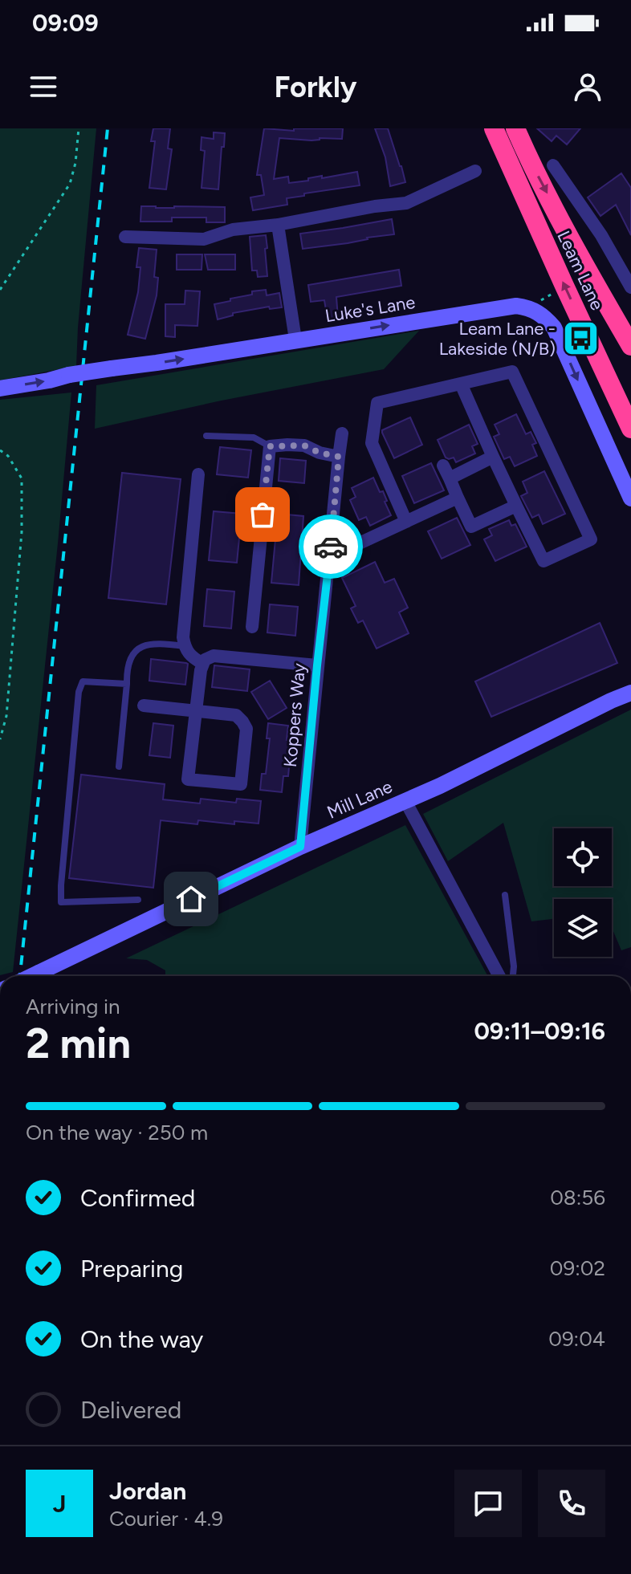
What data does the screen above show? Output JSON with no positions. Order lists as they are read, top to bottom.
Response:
{
  "streets": {
    "highway": ["Leam Lane"],
    "street": ["Luke's Lane", "Koppers Way", "Mill Lane"]
  },
  "crossings": [
    ["Koppers Way", "Mill Lane"]
  ],
  "places": {
    "bus stop": ["Leam Lane - Lakeside (N/B)"]
  },
  "page": {
    "status": "09:09",
    "header": "Forkly",
    "heading": ["2 min", "Arriving in", "09:11–09:16"],
    "panel": ["Jordan", "Courier · 4.9"],
    "bar": "On the way · 250 m",
    "list": [
      ["Confirmed", "08:56"],
      ["Preparing", "09:02"],
      ["On the way", "09:04"],
      "Delivered"
    ],
    "round": "J"
  }
}
